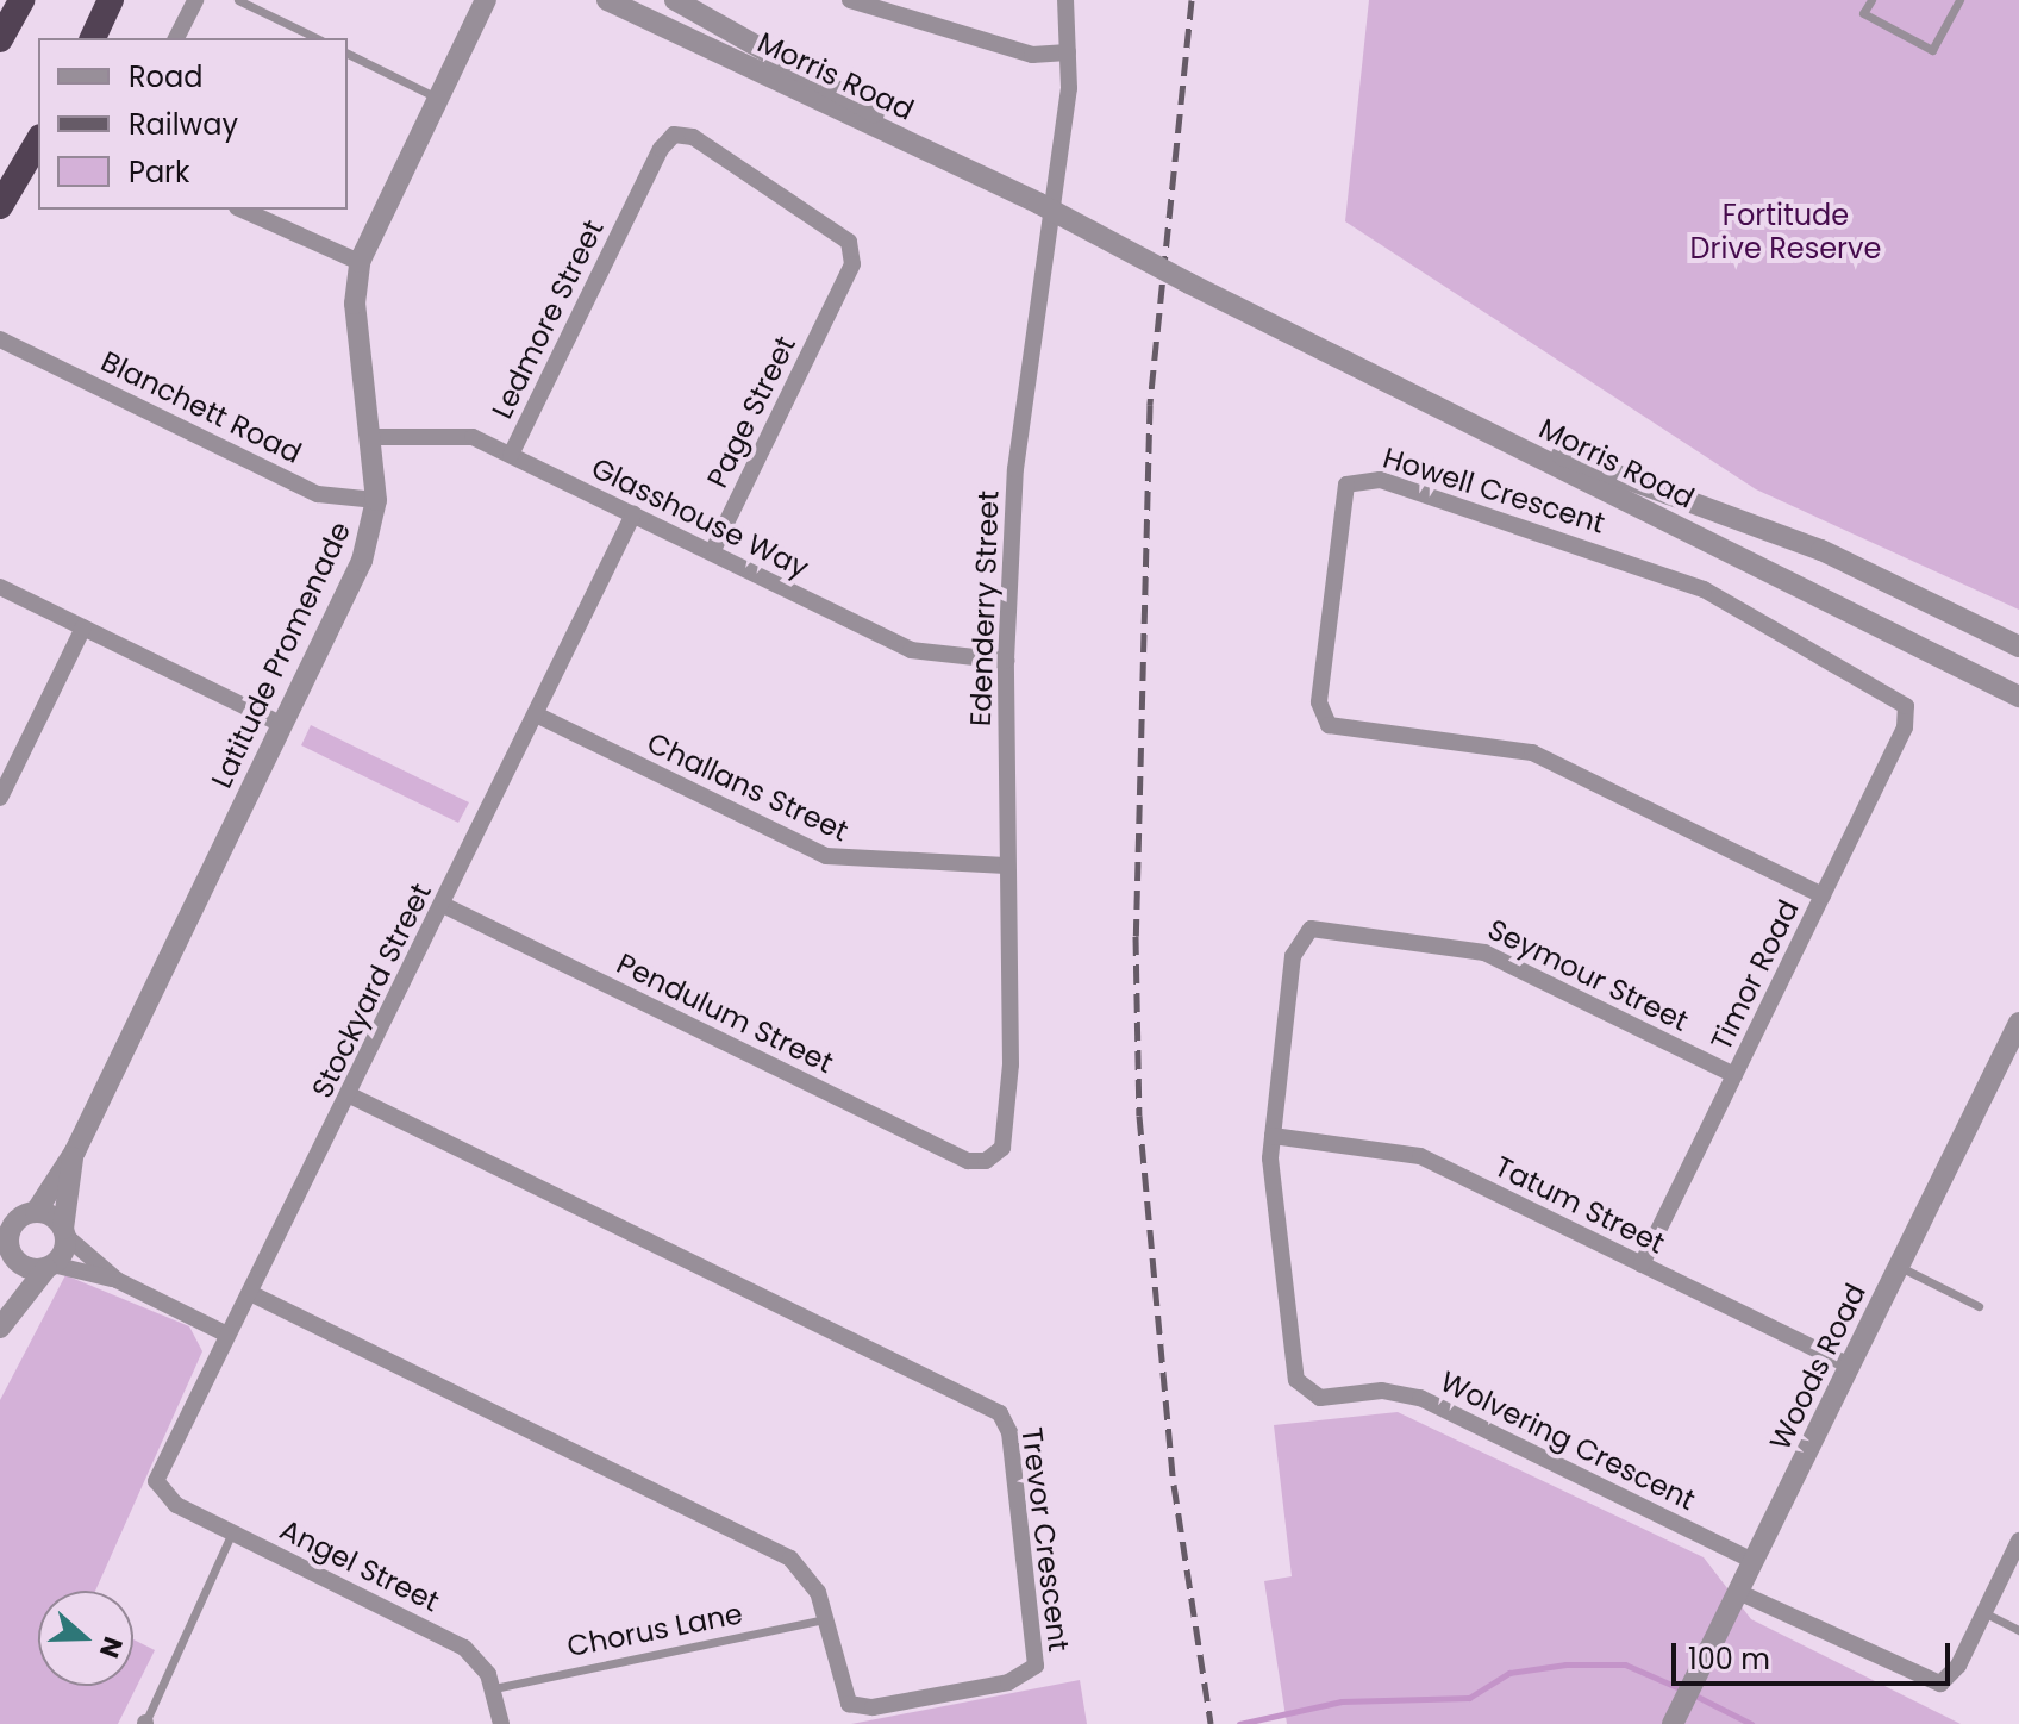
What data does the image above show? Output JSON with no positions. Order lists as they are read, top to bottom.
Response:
{
  "streets": {
    "street": [
      "Morris Road",
      "Ledmore Street",
      "Blanchett Road",
      "Page Street",
      "Howell Crescent",
      "Glasshouse Way",
      "Edenderry Street",
      "Latitude Promenade",
      "Challans Street",
      "Seymour Street",
      "Timor Road",
      "Stockyard Street",
      "Pendulum Street",
      "Tatum Street",
      "Woods Road",
      "Wolvering Crescent",
      "Trevor Crescent",
      "Angel Street"
    ],
    "lane": ["Chorus Lane"]
  },
  "crossings": [
    ["Ledmore Street", "Page Street"],
    ["Ledmore Street", "Glasshouse Way"],
    ["Blanchett Road", "Latitude Promenade"],
    ["Page Street", "Glasshouse Way"],
    ["Howell Crescent", "Timor Road"],
    ["Glasshouse Way", "Edenderry Street"],
    ["Glasshouse Way", "Latitude Promenade"],
    ["Glasshouse Way", "Stockyard Street"],
    ["Edenderry Street", "Challans Street"],
    ["Edenderry Street", "Pendulum Street"],
    ["Challans Street", "Stockyard Street"],
    ["Seymour Street", "Timor Road"],
    ["Seymour Street", "Wolvering Crescent"],
    ["Timor Road", "Tatum Street"],
    ["Stockyard Street", "Pendulum Street"],
    ["Stockyard Street", "Trevor Crescent"],
    ["Stockyard Street", "Angel Street"],
    ["Tatum Street", "Woods Road"],
    ["Tatum Street", "Wolvering Crescent"],
    ["Woods Road", "Wolvering Crescent"],
    ["Trevor Crescent", "Chorus Lane"],
    ["Angel Street", "Chorus Lane"]
  ],
  "parks": ["Fortitude Drive Reserve"],
  "legend": ["Road", "Railway", "Park"],
  "scale_bar": "100 m",
  "north": "right"
}
